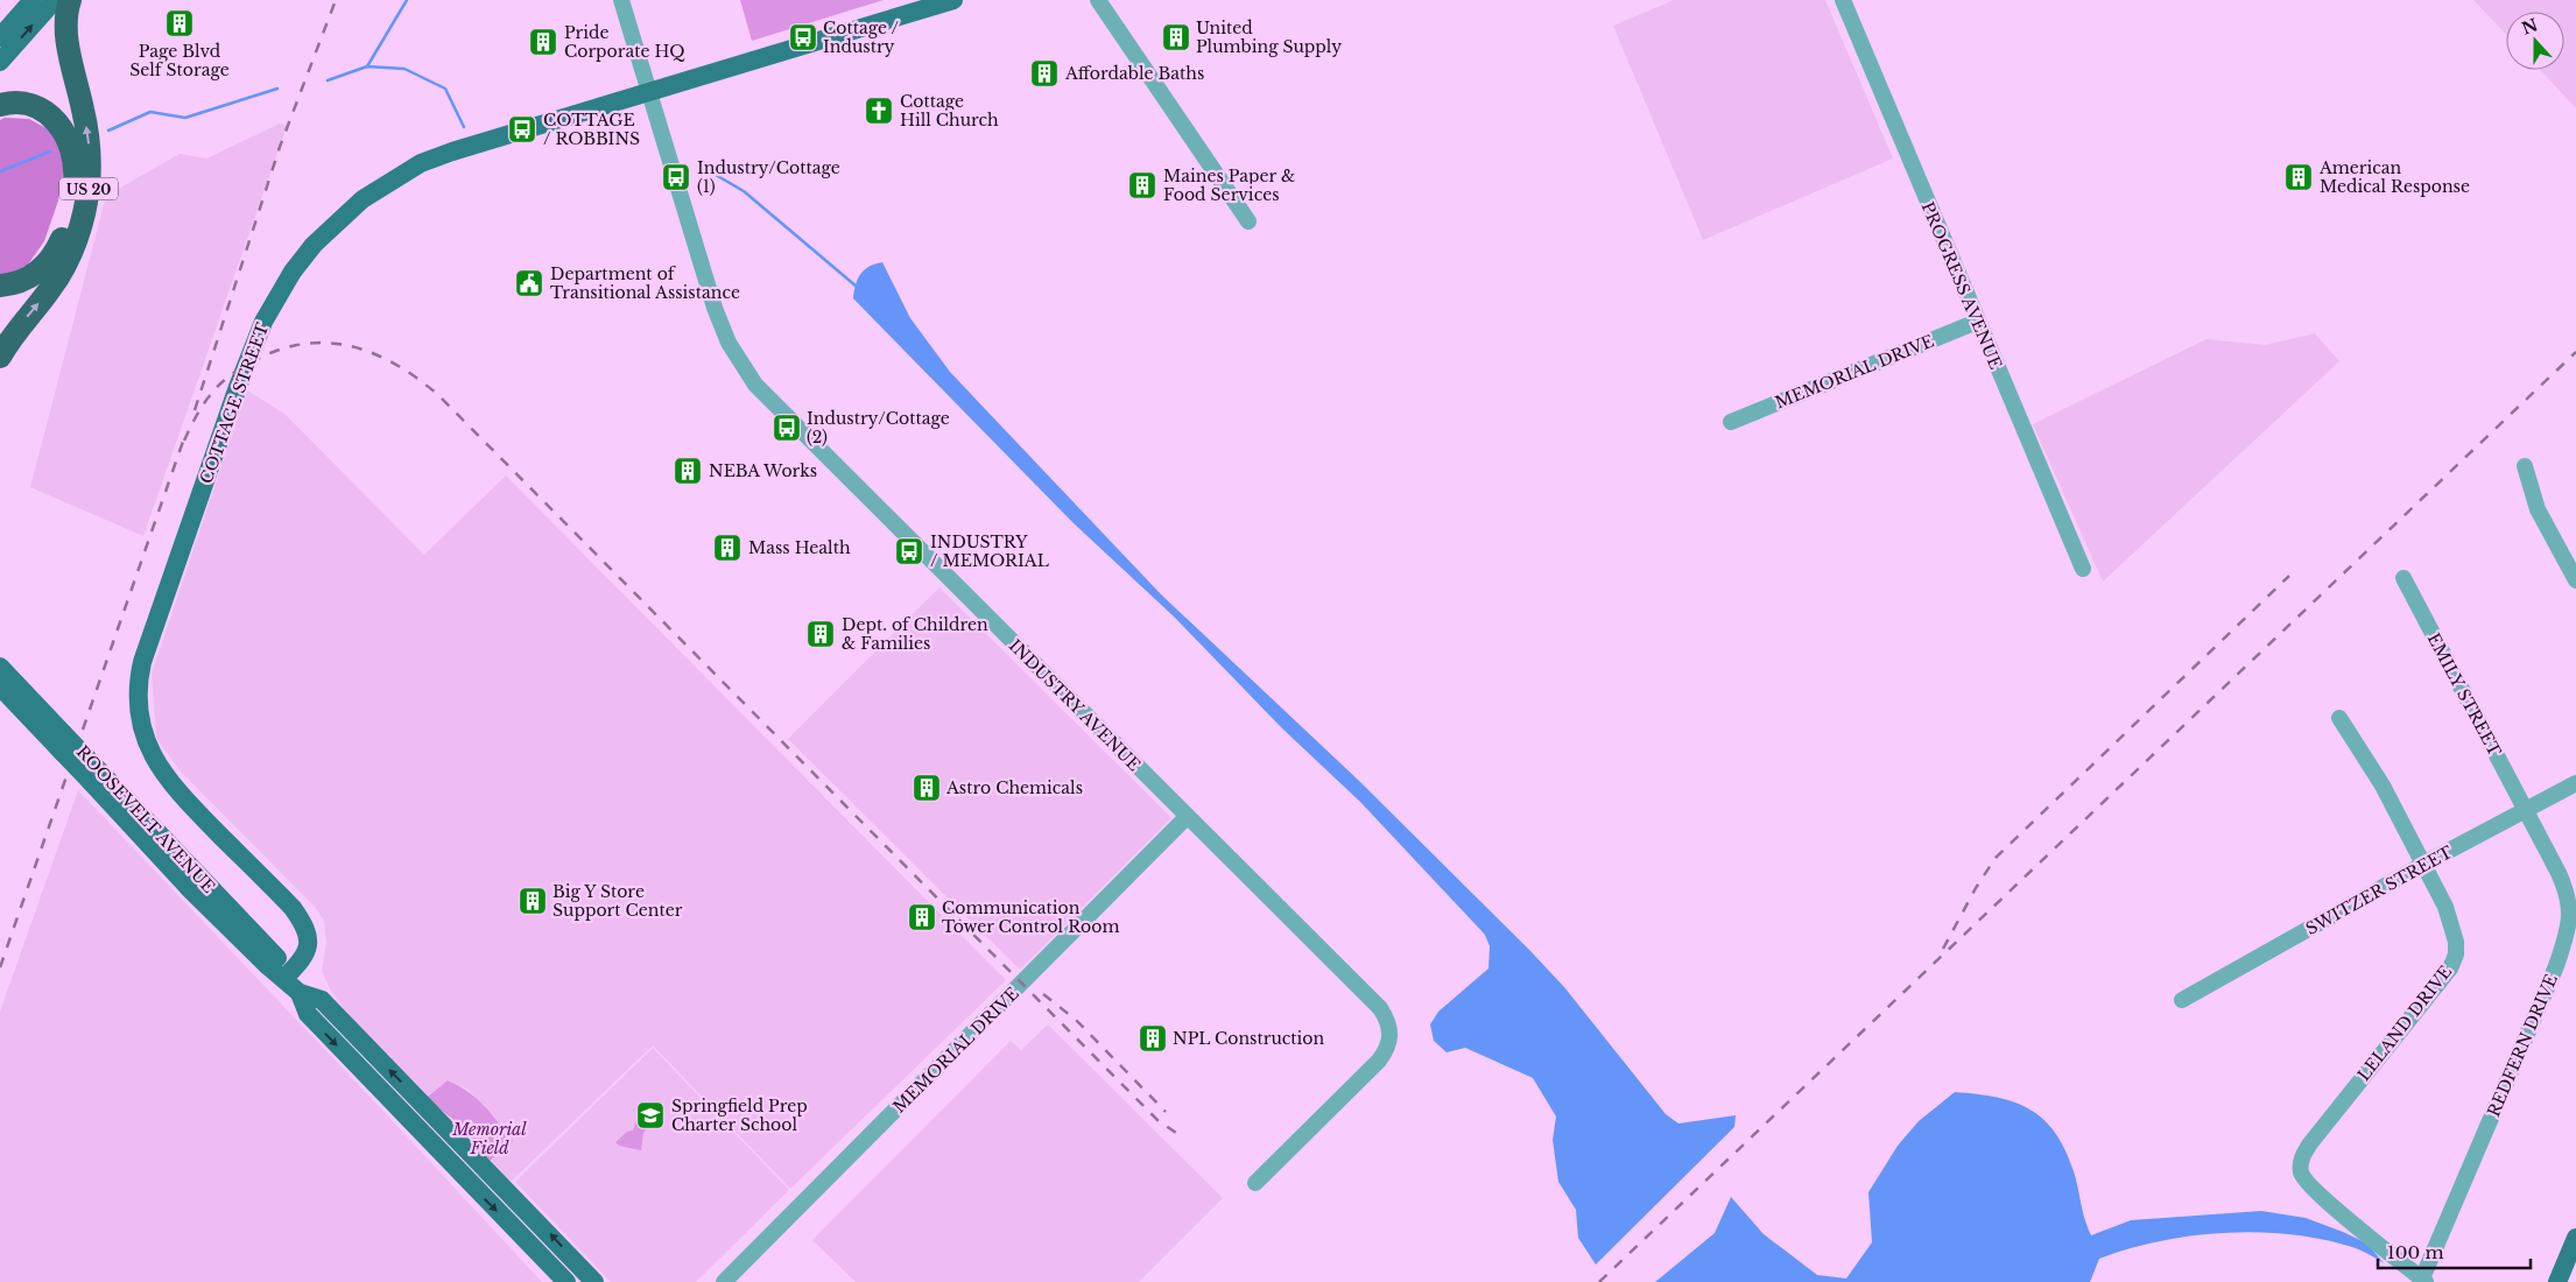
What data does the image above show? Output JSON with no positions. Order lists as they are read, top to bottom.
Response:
{
  "streets": {
    "highway": ["US 20"],
    "main road": ["COTTAGE STREET", "ROOSEVELT AVENUE"],
    "street": [
      "PROGRESS AVENUE",
      "MEMORIAL DRIVE",
      "EMILY STREET",
      "INDUSTRY AVENUE",
      "SWITZER STREET",
      "LELAND DRIVE",
      "REDFERN DRIVE"
    ]
  },
  "crossings": [
    ["PROGRESS AVENUE", "MEMORIAL DRIVE"],
    ["MEMORIAL DRIVE", "INDUSTRY AVENUE"],
    ["COTTAGE STREET", "INDUSTRY AVENUE"],
    ["COTTAGE STREET", "ROOSEVELT AVENUE"],
    ["EMILY STREET", "SWITZER STREET"],
    ["EMILY STREET", "REDFERN DRIVE"],
    ["SWITZER STREET", "LELAND DRIVE"],
    ["SWITZER STREET", "REDFERN DRIVE"],
    ["LELAND DRIVE", "REDFERN DRIVE"]
  ],
  "parks": ["Memorial Field"],
  "places": {
    "building": [
      "Page Blvd Self Storage",
      "United Plumbing Supply",
      "Pride Corporate HQ",
      "Affordable Baths",
      "American Medical Response",
      "Maines Paper & Food Services",
      "NEBA Works",
      "Mass Health",
      "Dept. of Children & Families",
      "Astro Chemicals",
      "Big Y Store Support Center",
      "Communication Tower Control Room",
      "NPL Construction"
    ],
    "bus stop": [
      "Cottage / Industry",
      "COTTAGE / ROBBINS",
      "Industry/Cottage (1)",
      "Industry/Cottage (2)",
      "INDUSTRY / MEMORIAL"
    ],
    "church": ["Cottage Hill Church"],
    "public building": ["Department of Transitional Assistance"],
    "school or university": ["Springfield Prep Charter School"]
  },
  "scale_bar": "100 m",
  "north": "top"
}
